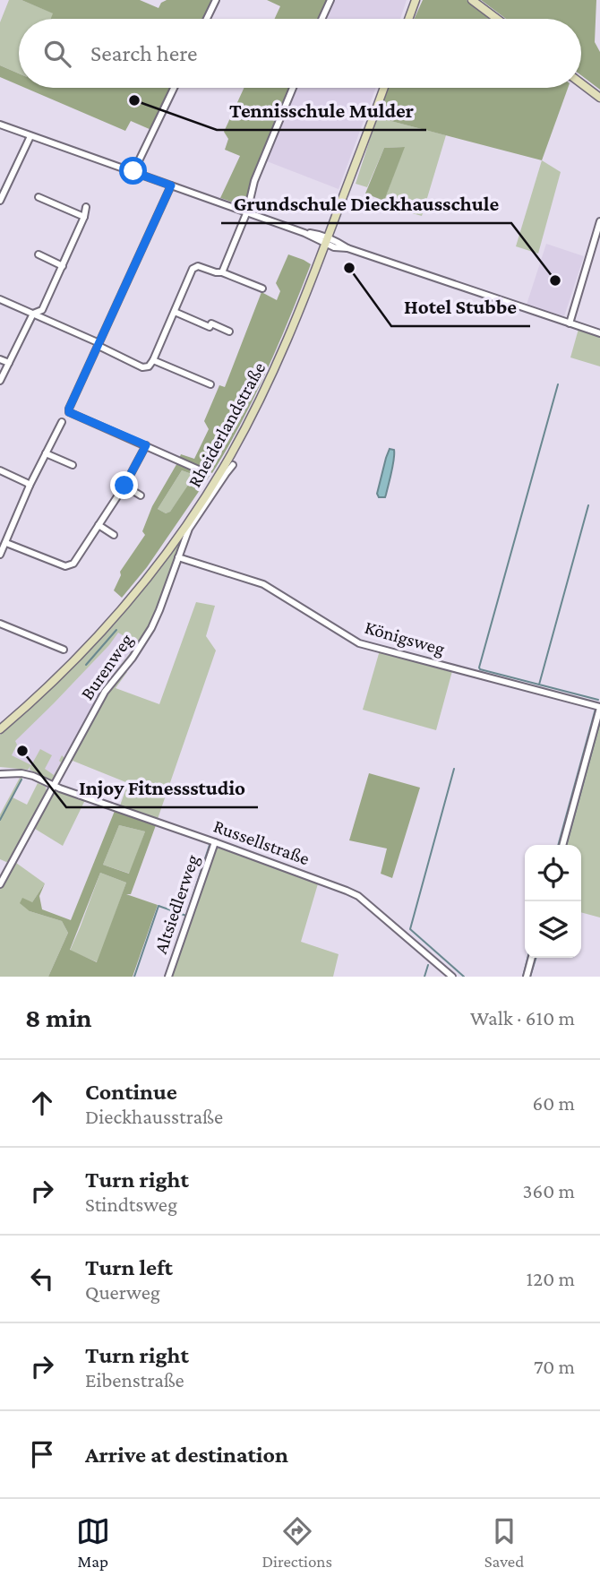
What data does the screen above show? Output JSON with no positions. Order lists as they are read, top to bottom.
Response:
{
  "streets": {
    "main road": ["Rheiderlandstraße"],
    "street": [
      "Königsweg",
      "Burenweg",
      "Russellstraße",
      "Altsiedlerweg"
    ]
  },
  "crossings": [
    ["Königsweg", "Burenweg"],
    ["Burenweg", "Russellstraße"],
    ["Russellstraße", "Altsiedlerweg"]
  ],
  "places": [
    "Tennisschule Mulder",
    "Hotel Stubbe",
    "Grundschule Dieckhausschule",
    "Injoy Fitnessstudio"
  ],
  "page": {
    "search": "Search here",
    "heading": ["8 min", "Walk · 610 m"],
    "list": [
      ["Continue", "Dieckhausstraße", "60 m"],
      ["Turn right", "Stindtsweg", "360 m"],
      ["Turn left", "Querweg", "120 m"],
      ["Turn right", "Eibenstraße", "70 m"],
      "Arrive at destination"
    ],
    "nav": ["Map", "Directions", "Saved"]
  }
}
